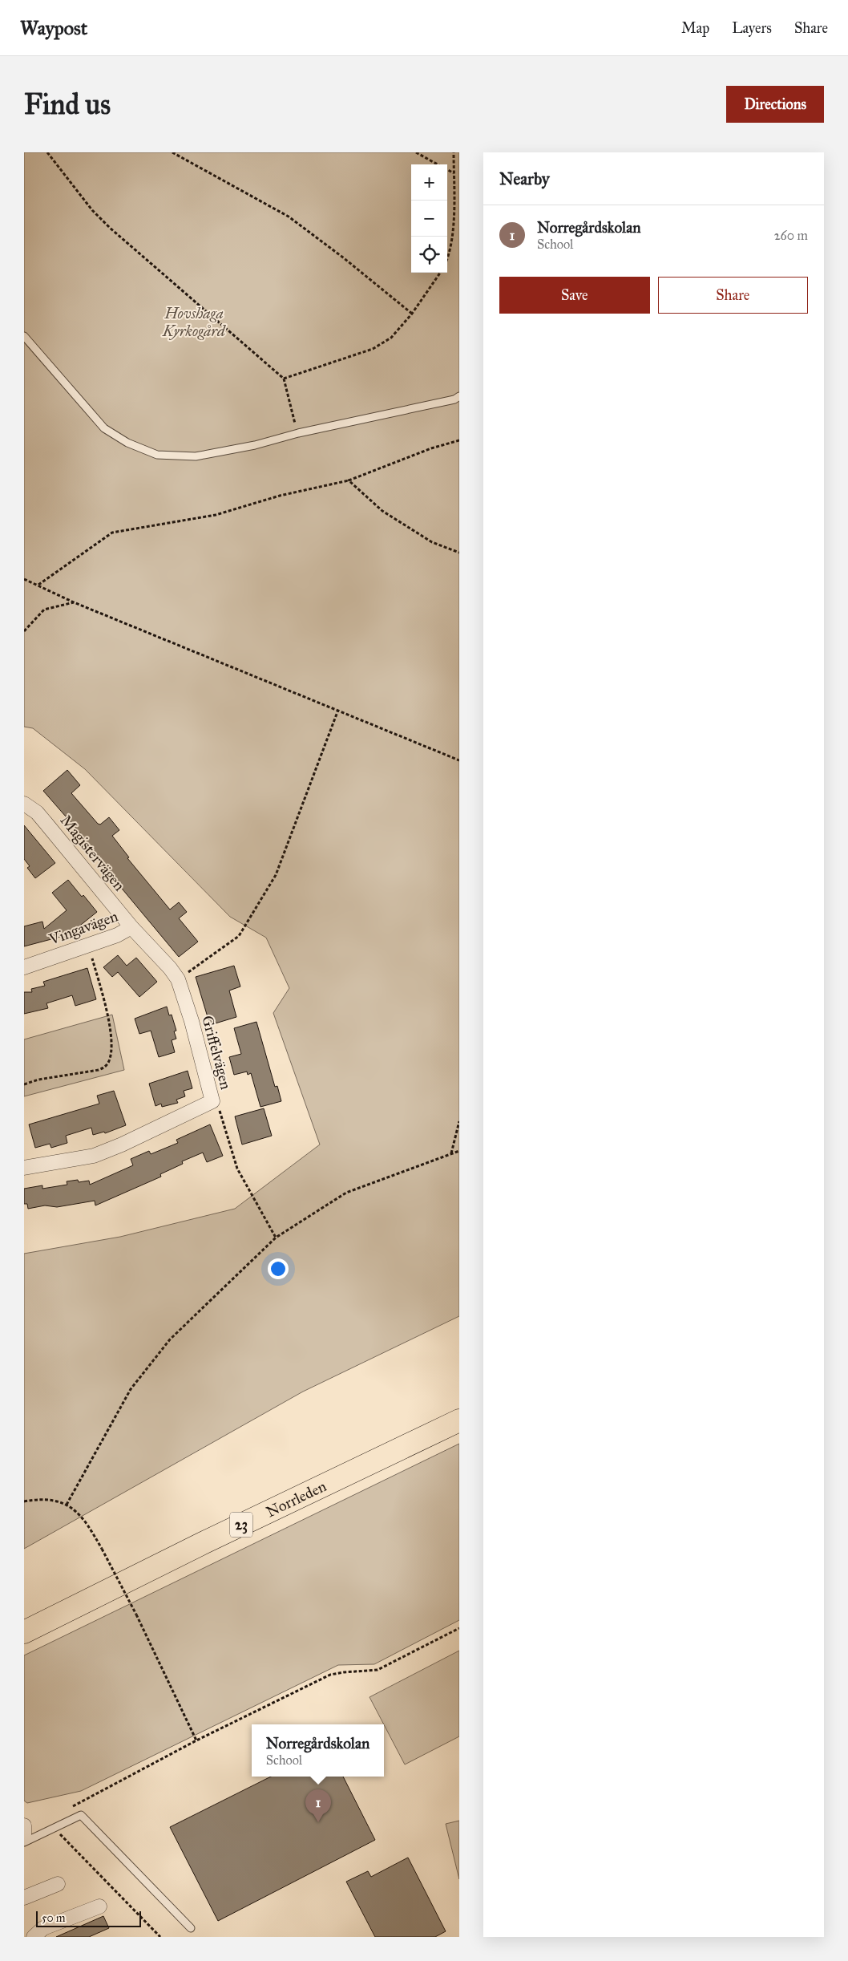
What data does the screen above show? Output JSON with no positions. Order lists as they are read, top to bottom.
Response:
{
  "streets": {
    "highway": ["Norrleden", "23"],
    "street": ["Magistervägen", "Vingavägen", "Griffelvägen"]
  },
  "crossings": [
    ["Magistervägen", "Vingavägen"],
    ["Magistervägen", "Griffelvägen"],
    ["Vingavägen", "Griffelvägen"]
  ],
  "parks": ["Hovshaga Kyrkogård"],
  "scale_bar": "50 m",
  "page": {
    "header": "Waypost",
    "nav": ["Map", "Layers", "Share"],
    "buttons": [
      "Directions",
      ["Save", "Share"]
    ],
    "title": "Find us",
    "heading": "Nearby",
    "map_buttons": ["+", "−"],
    "list": [
      {
        "mark": "1",
        "name": "Norregårdskolan",
        "note": "School",
        "value": "260 m"
      }
    ],
    "popup": ["Norregårdskolan", "School"],
    "pins": "1",
    "scale": "50 m"
  }
}
